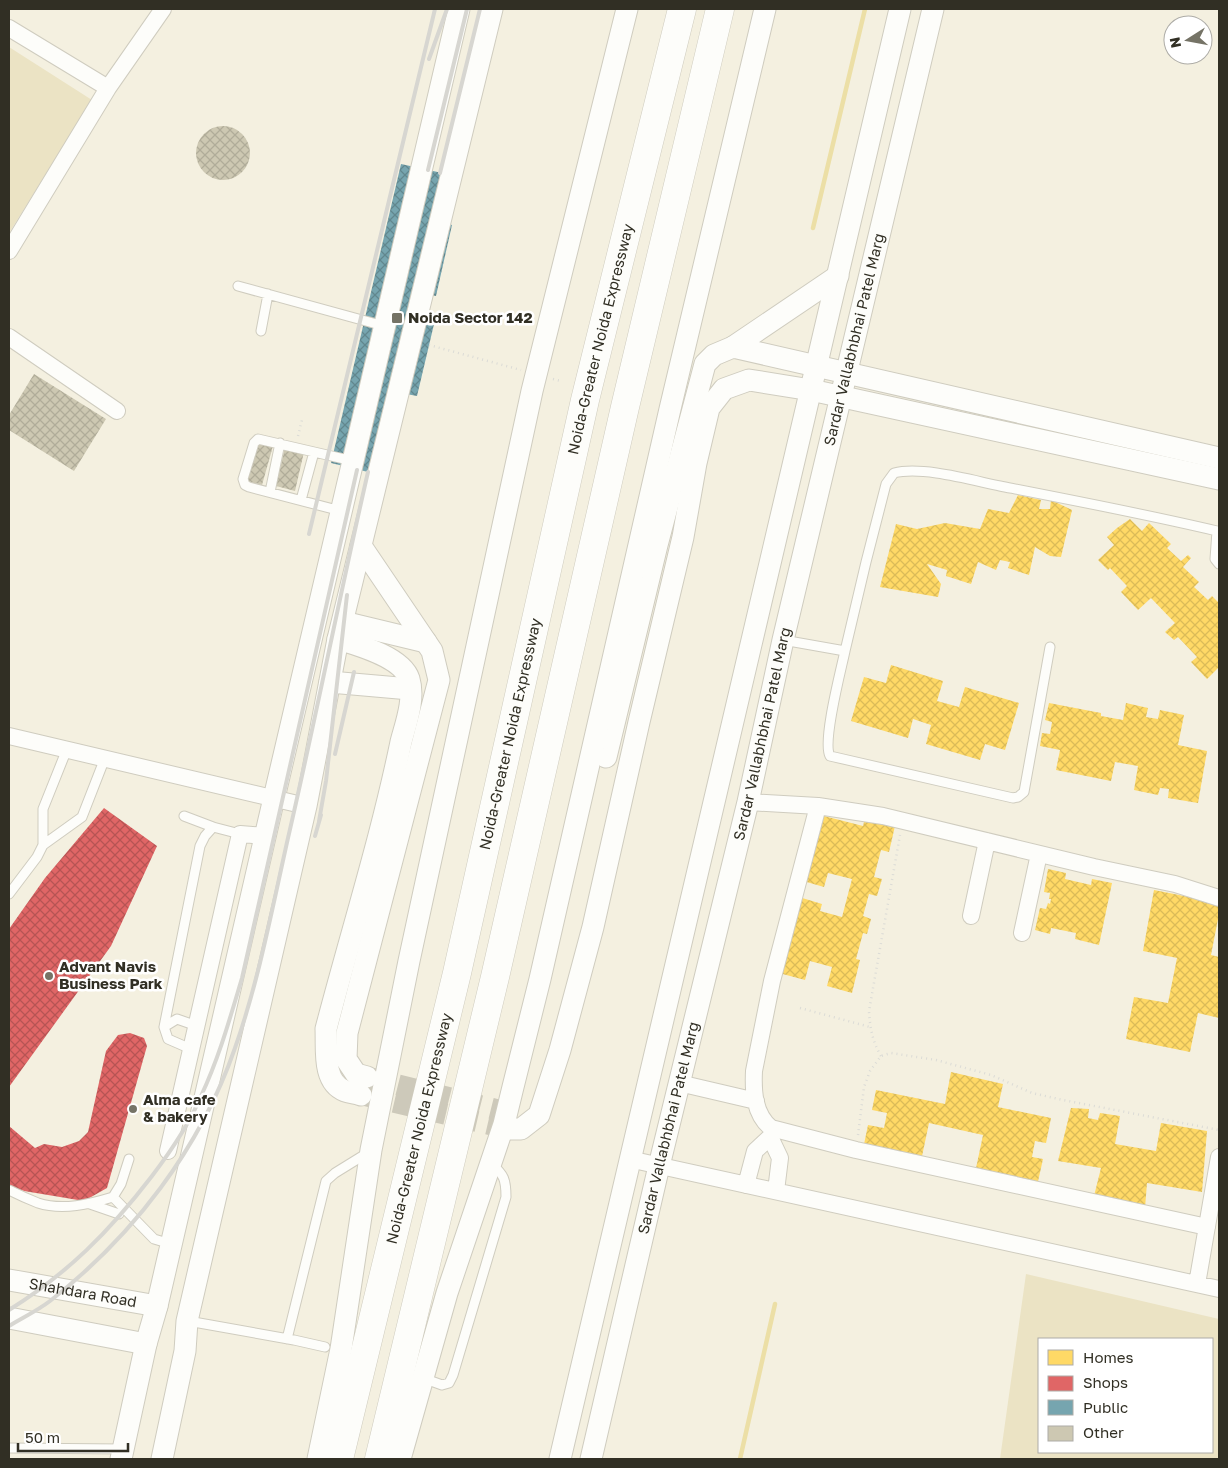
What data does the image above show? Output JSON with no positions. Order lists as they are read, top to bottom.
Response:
{
  "streets": {
    "highway": ["Noida-Greater Noida Expressway"],
    "street": ["Sardar Vallabhbhai Patel Marg", "Shahdara Road"]
  },
  "places": {
    "transit": ["Noida Sector 142"],
    "other": ["Advant Navis Business Park", "Alma cafe & bakery"]
  },
  "legend": [
    "Homes",
    "Shops",
    "Public",
    "Other"
  ],
  "scale_bar": "50 m",
  "north": "left"
}
